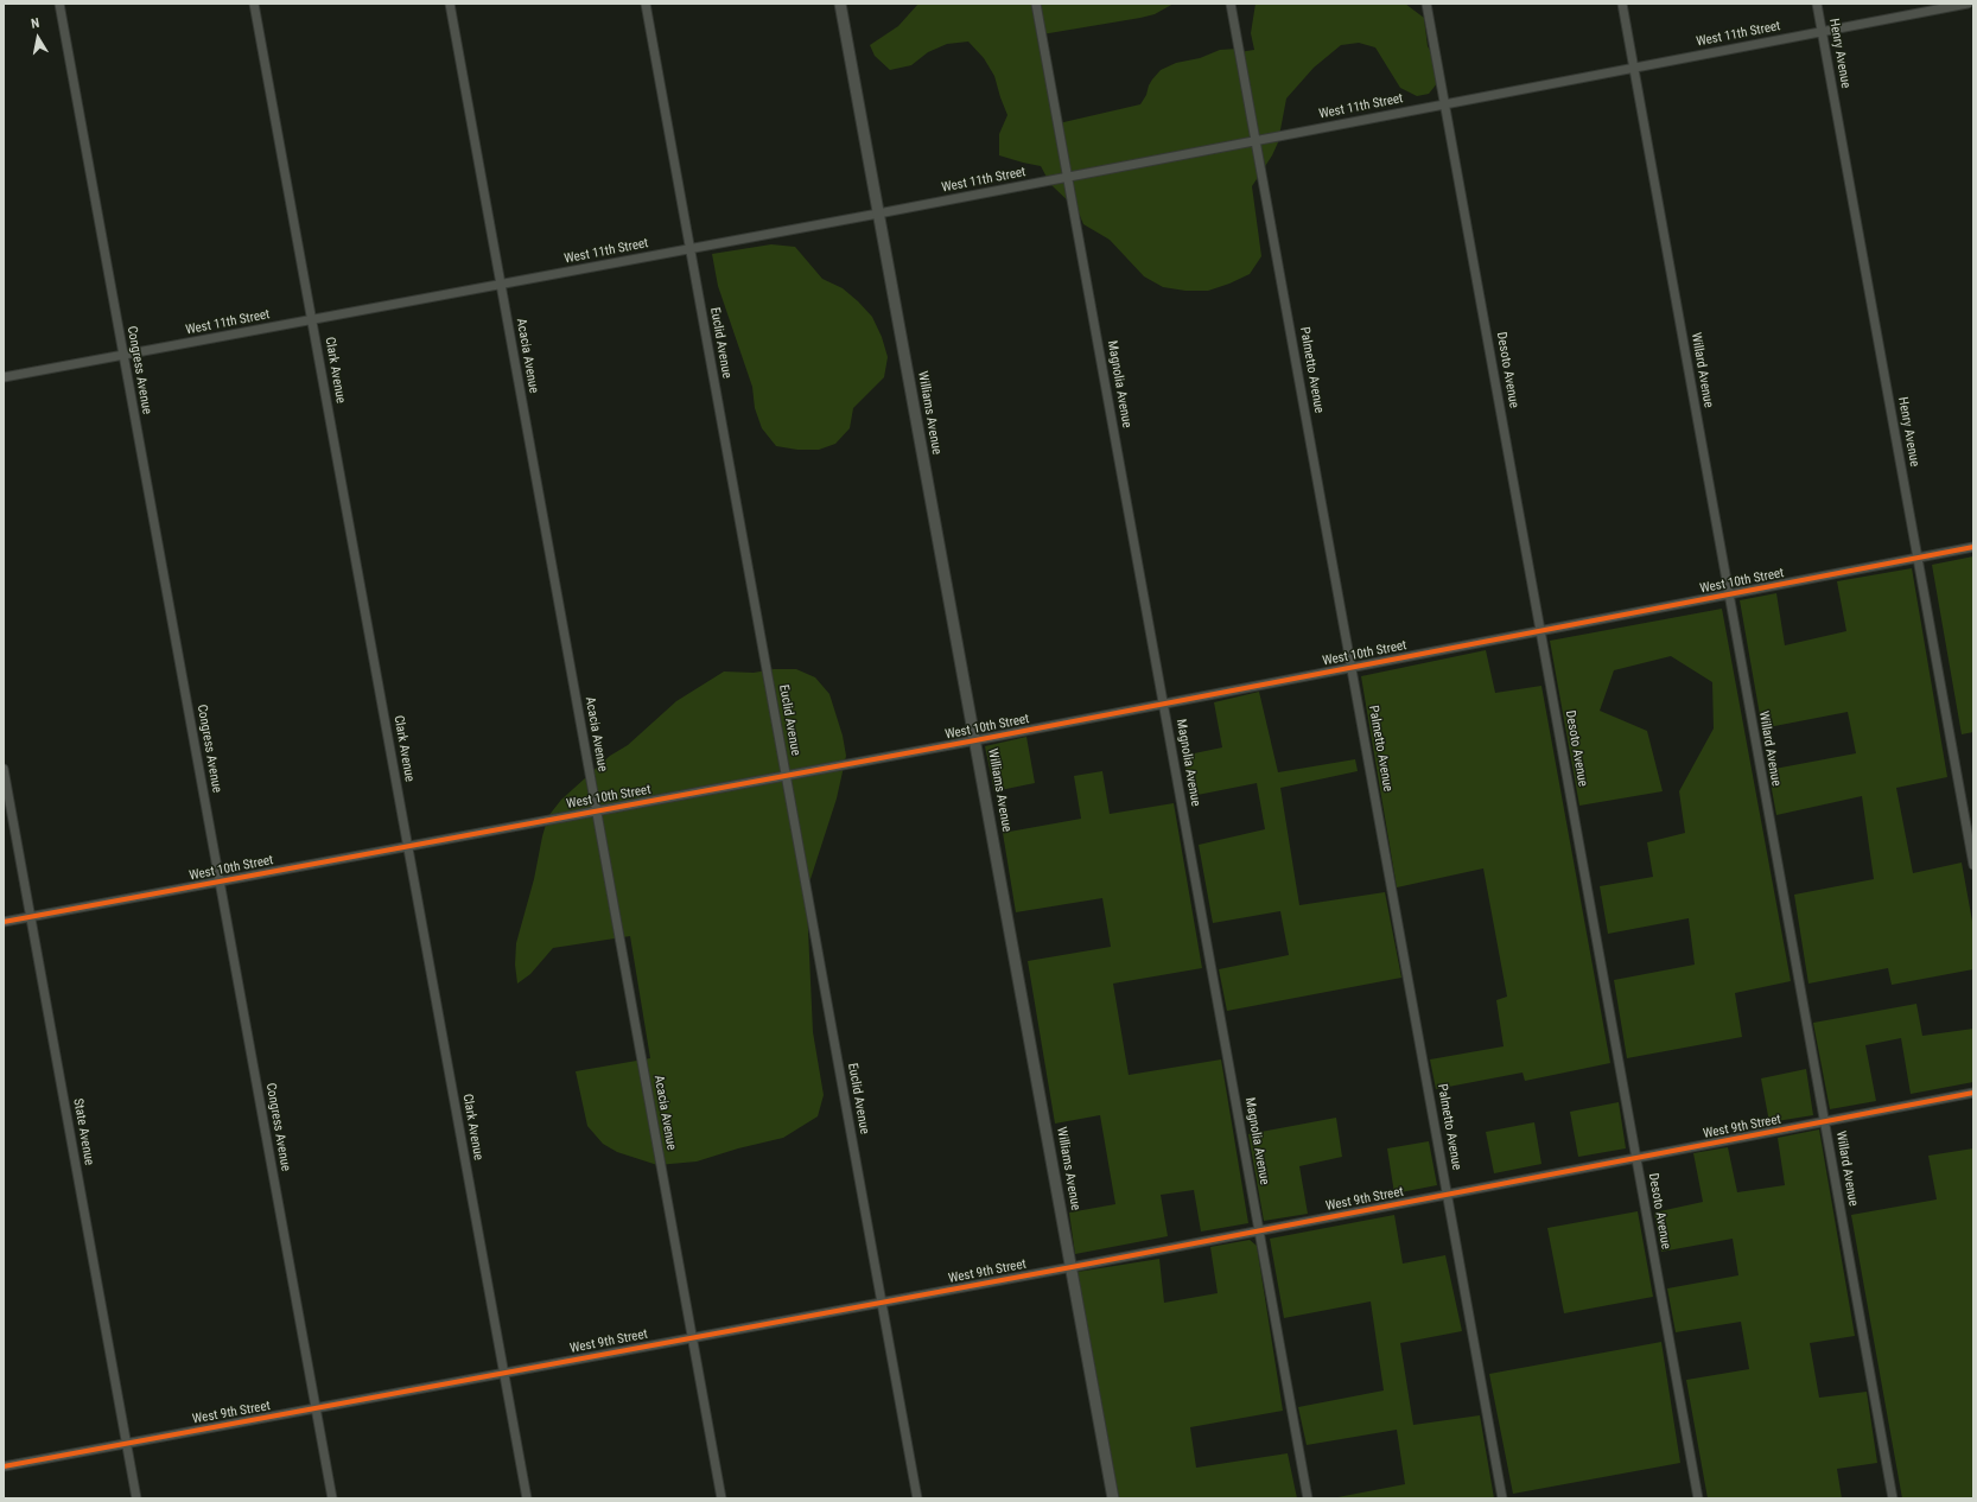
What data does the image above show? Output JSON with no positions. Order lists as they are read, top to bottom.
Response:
{
  "streets": {
    "street": [
      "West 11th Street",
      "Henry Avenue",
      "Euclid Avenue",
      "Acacia Avenue",
      "Congress Avenue",
      "Clark Avenue",
      "Palmetto Avenue",
      "Desoto Avenue",
      "Willard Avenue",
      "Magnolia Avenue",
      "Williams Avenue",
      "West 10th Street",
      "West 9th Street",
      "State Avenue"
    ]
  },
  "crossings": [
    ["West 11th Street", "Henry Avenue"],
    ["West 11th Street", "Euclid Avenue"],
    ["West 11th Street", "Acacia Avenue"],
    ["West 11th Street", "Congress Avenue"],
    ["West 11th Street", "Clark Avenue"],
    ["West 11th Street", "Palmetto Avenue"],
    ["West 11th Street", "Desoto Avenue"],
    ["West 11th Street", "Willard Avenue"],
    ["West 11th Street", "Magnolia Avenue"],
    ["West 11th Street", "Williams Avenue"],
    ["Henry Avenue", "West 10th Street"],
    ["Euclid Avenue", "West 10th Street"],
    ["Euclid Avenue", "West 9th Street"],
    ["Acacia Avenue", "West 10th Street"],
    ["Acacia Avenue", "West 9th Street"],
    ["Congress Avenue", "West 10th Street"],
    ["Congress Avenue", "West 9th Street"],
    ["Clark Avenue", "West 10th Street"],
    ["Clark Avenue", "West 9th Street"],
    ["Palmetto Avenue", "West 10th Street"],
    ["Palmetto Avenue", "West 9th Street"],
    ["Desoto Avenue", "West 10th Street"],
    ["Desoto Avenue", "West 9th Street"],
    ["Willard Avenue", "West 10th Street"],
    ["Willard Avenue", "West 9th Street"],
    ["Magnolia Avenue", "West 10th Street"],
    ["Magnolia Avenue", "West 9th Street"],
    ["Williams Avenue", "West 10th Street"],
    ["Williams Avenue", "West 9th Street"],
    ["West 10th Street", "State Avenue"],
    ["West 9th Street", "State Avenue"]
  ],
  "north": "top"
}
